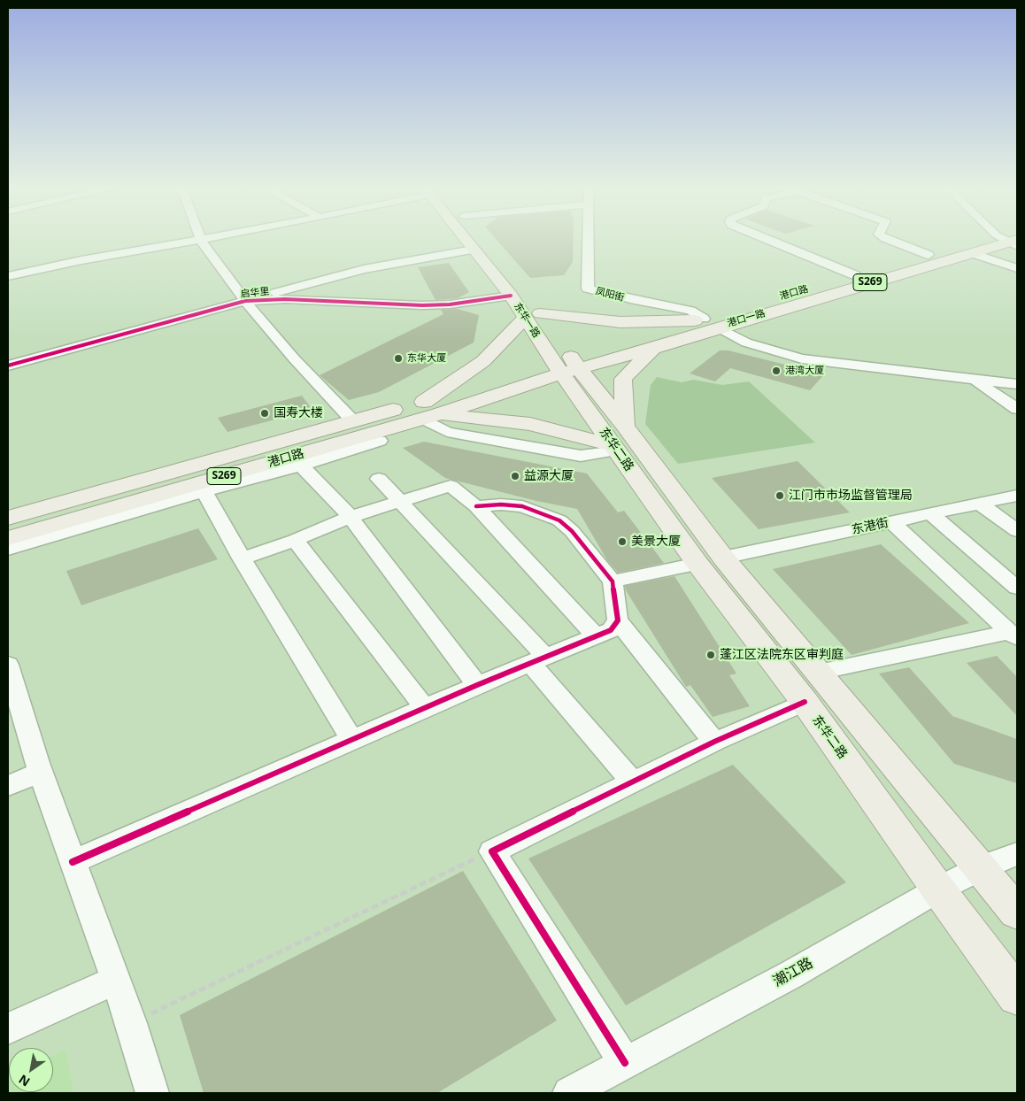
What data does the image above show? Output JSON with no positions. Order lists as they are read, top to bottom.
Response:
{
  "streets": {
    "main road": [
      "S269",
      "港口路",
      "港口一路",
      "东华一路",
      "东华二路"
    ],
    "street": [
      "启华里",
      "凤阳街",
      "东港街",
      "潮江路"
    ]
  },
  "crossings": [
    ["启华里", "东华一路"],
    ["港口路", "凤阳街"],
    ["港口路", "港口一路"],
    ["港口路", "东华一路"],
    ["港口路", "东华二路"],
    ["港口一路", "东华一路"],
    ["港口一路", "东华二路"],
    ["东华一路", "东华二路"],
    ["东华二路", "东港街"],
    ["东华二路", "潮江路"]
  ],
  "places": [
    "东华大厦",
    "港湾大厦",
    "国寿大楼",
    "益源大厦",
    "江门市市场监督管理局",
    "美景大厦",
    "蓬江区法院东区审判庭"
  ],
  "north": "bottom left"
}
